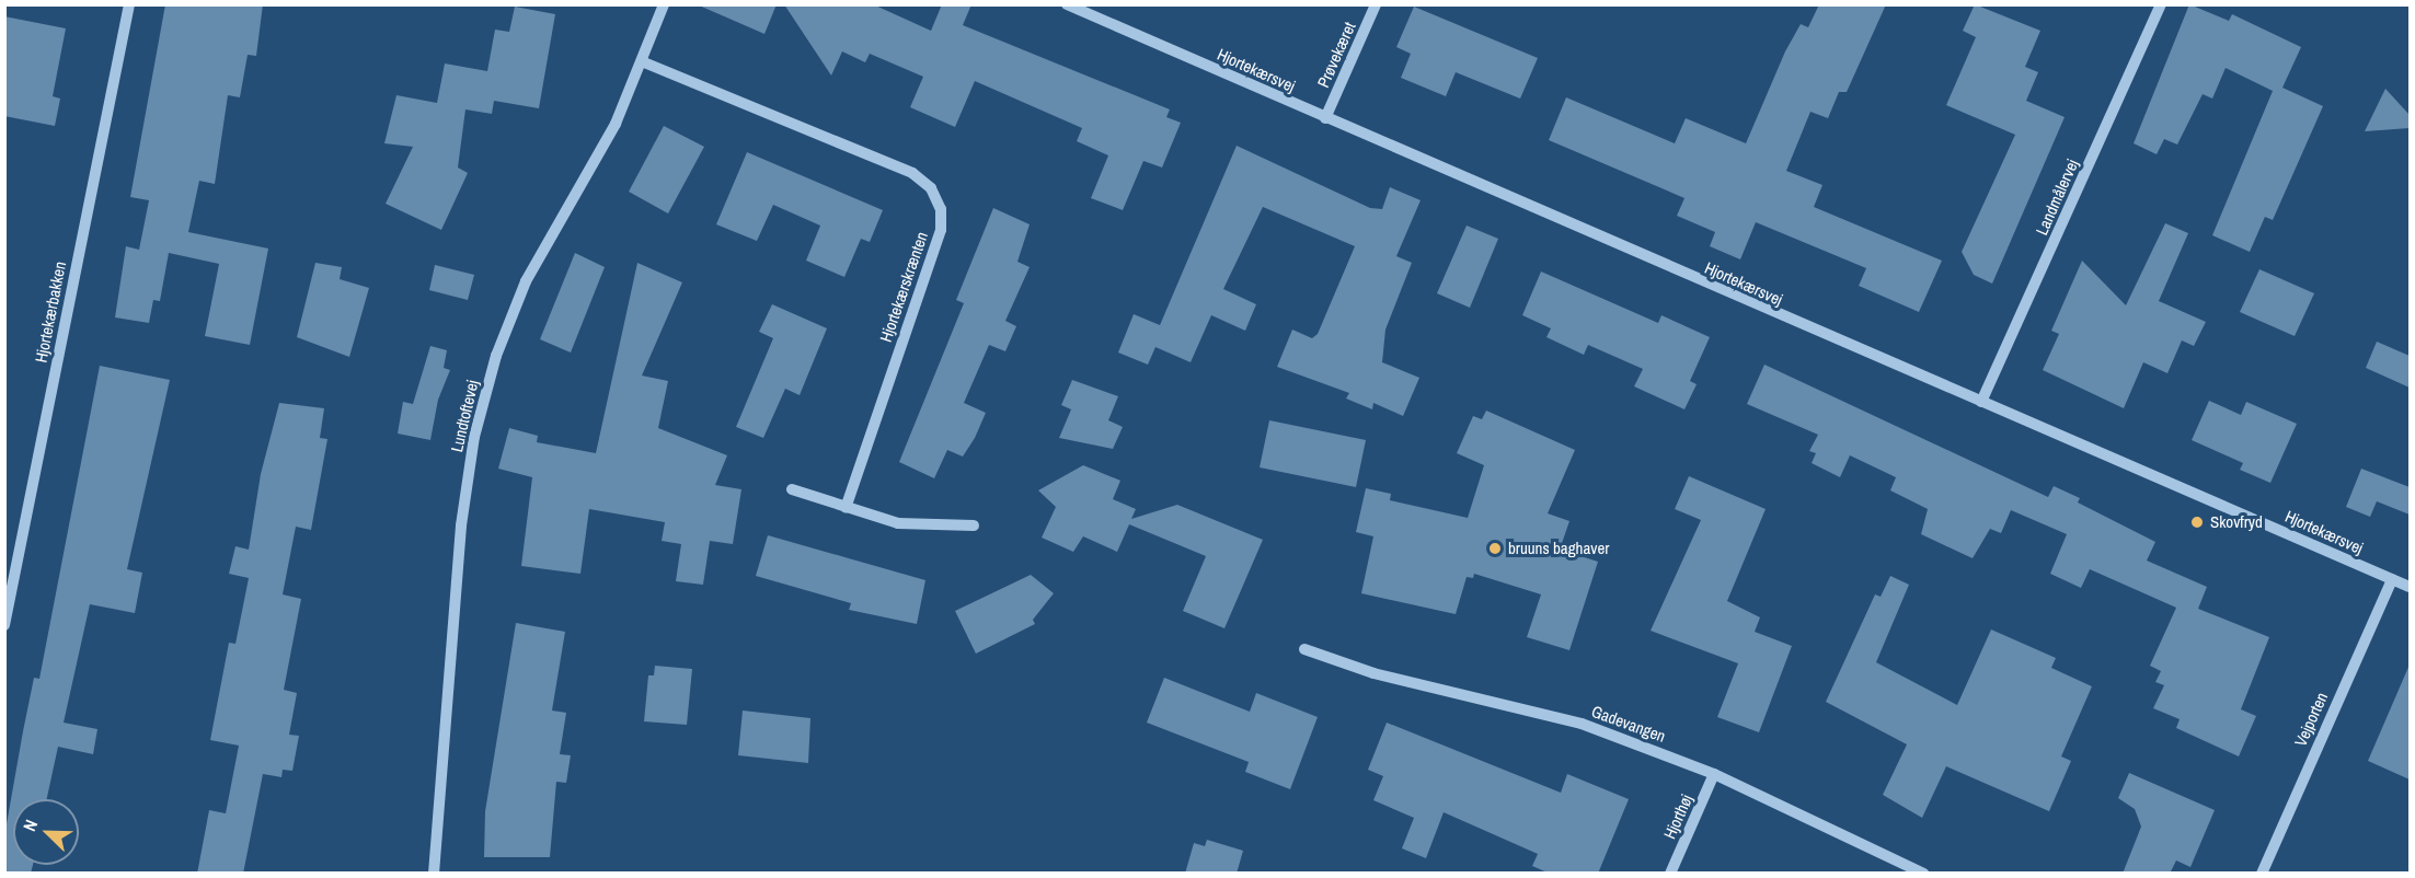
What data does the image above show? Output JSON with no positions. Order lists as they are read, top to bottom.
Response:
{
  "streets": {
    "street": [
      "Prøvekæret",
      "Hjortekærsvej",
      "Landmålervej",
      "Hjortekærskrænten",
      "Hjortekærbakken",
      "Lundtoftevej",
      "Vejporten",
      "Gadevangen",
      "Hjorthøj"
    ]
  },
  "crossings": [
    ["Prøvekæret", "Hjortekærsvej"],
    ["Hjortekærsvej", "Landmålervej"],
    ["Hjortekærsvej", "Vejporten"],
    ["Hjortekærskrænten", "Lundtoftevej"],
    ["Gadevangen", "Hjorthøj"]
  ],
  "places": ["Skovfryd", "bruuns baghaver"],
  "north": "top left"
}
